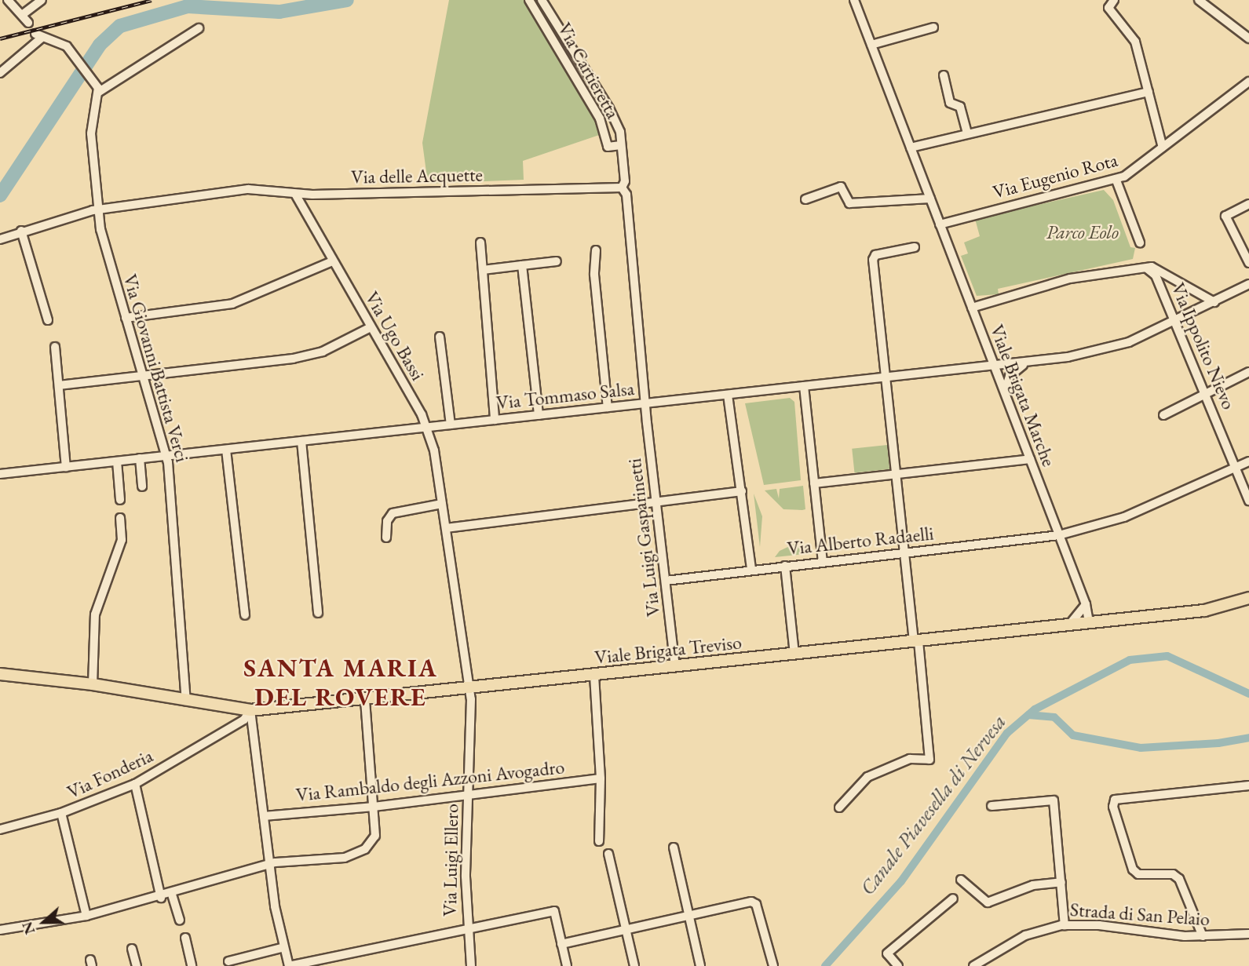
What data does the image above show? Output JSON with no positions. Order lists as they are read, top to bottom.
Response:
{
  "streets": {
    "main road": ["Viale Brigata Treviso"],
    "street": [
      "Via Cartieretta",
      "Via delle Acquette",
      "Via Eugenio Rota",
      "Via Ugo Bassi",
      "Via Ippolito Nievo",
      "Via Giovanni Battista Verci",
      "Via Tommaso Salsa",
      "Viale Brigata Marche",
      "Via Luigi Gasparinetti",
      "Via Alberto Radaelli",
      "Via Fonderia",
      "Via Rambaldo degli Azzoni Avogadro",
      "Via Luigi Ellero",
      "Strada di San Pelaio"
    ]
  },
  "crossings": [
    ["Via Cartieretta", "Via delle Acquette"],
    ["Via delle Acquette", "Via Ugo Bassi"],
    ["Via delle Acquette", "Via Giovanni Battista Verci"],
    ["Via Eugenio Rota", "Viale Brigata Marche"],
    ["Via Ugo Bassi", "Via Tommaso Salsa"],
    ["Via Ugo Bassi", "Viale Brigata Treviso"],
    ["Via Ugo Bassi", "Via Luigi Ellero"],
    ["Via Ippolito Nievo", "Via Tommaso Salsa"],
    ["Via Ippolito Nievo", "Via Alberto Radaelli"],
    ["Via Giovanni Battista Verci", "Via Tommaso Salsa"],
    ["Via Giovanni Battista Verci", "Viale Brigata Treviso"],
    ["Via Tommaso Salsa", "Viale Brigata Marche"],
    ["Via Tommaso Salsa", "Via Luigi Gasparinetti"],
    ["Viale Brigata Marche", "Via Alberto Radaelli"],
    ["Viale Brigata Marche", "Viale Brigata Treviso"],
    ["Via Luigi Gasparinetti", "Via Alberto Radaelli"],
    ["Via Luigi Gasparinetti", "Viale Brigata Treviso"],
    ["Viale Brigata Treviso", "Via Fonderia"],
    ["Viale Brigata Treviso", "Via Luigi Ellero"],
    ["Via Rambaldo degli Azzoni Avogadro", "Via Luigi Ellero"]
  ],
  "districts": ["SANTA MARIA DEL ROVERE"],
  "water": ["Canale Piavesella di Nervesa"],
  "parks": ["Parco Eolo"],
  "north": "left"
}
